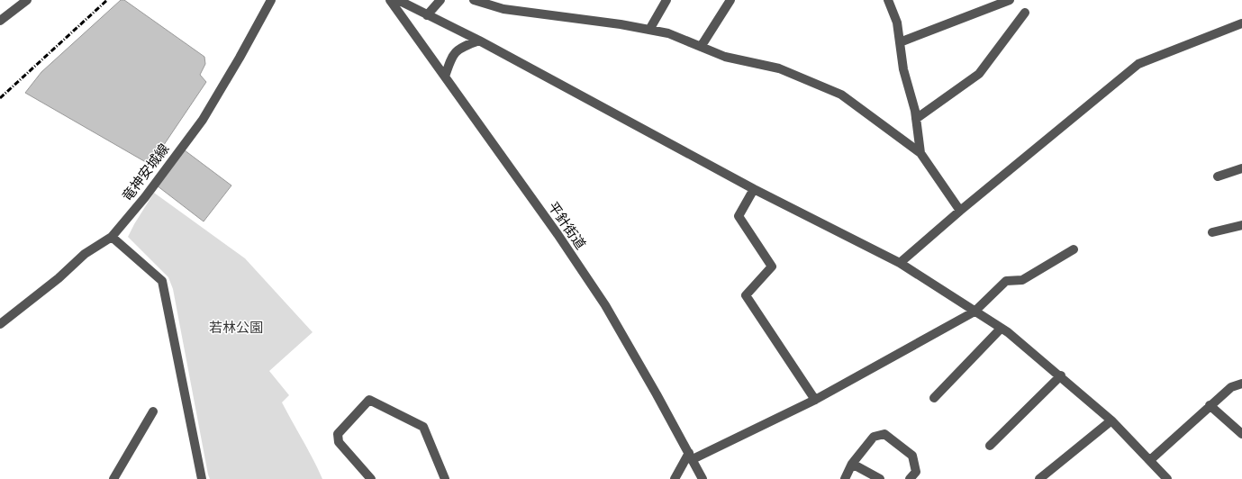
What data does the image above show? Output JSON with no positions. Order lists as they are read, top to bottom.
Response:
{
  "streets": {
    "street": ["竜神安城線", "平針街道"]
  },
  "parks": ["若林公園"]
}
